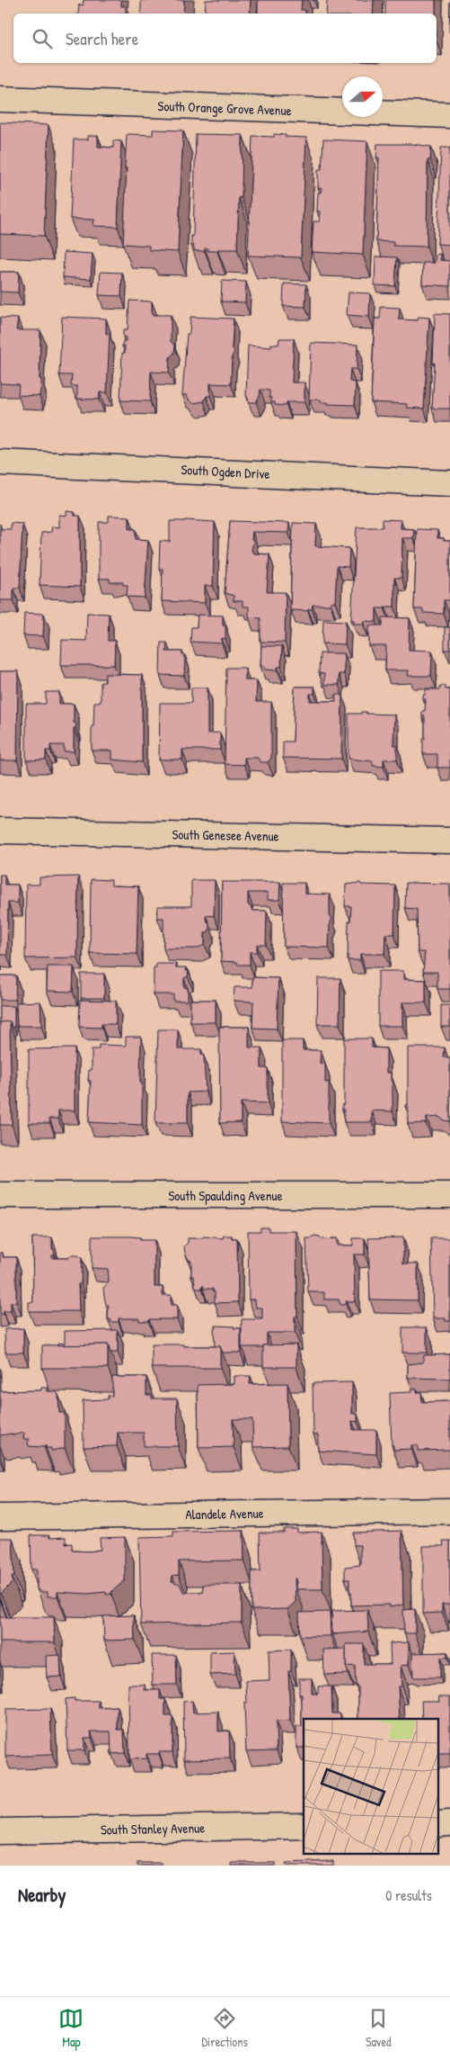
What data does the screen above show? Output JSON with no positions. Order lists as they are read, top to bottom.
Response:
{
  "streets": {
    "street": [
      "South Orange Grove Avenue",
      "South Ogden Drive",
      "South Genesee Avenue",
      "South Spaulding Avenue",
      "Alandele Avenue",
      "South Stanley Avenue"
    ]
  },
  "north": "right",
  "page": {
    "search": "Search here",
    "heading": ["Nearby", "0 results"],
    "nav": ["Map", "Directions", "Saved"]
  }
}
